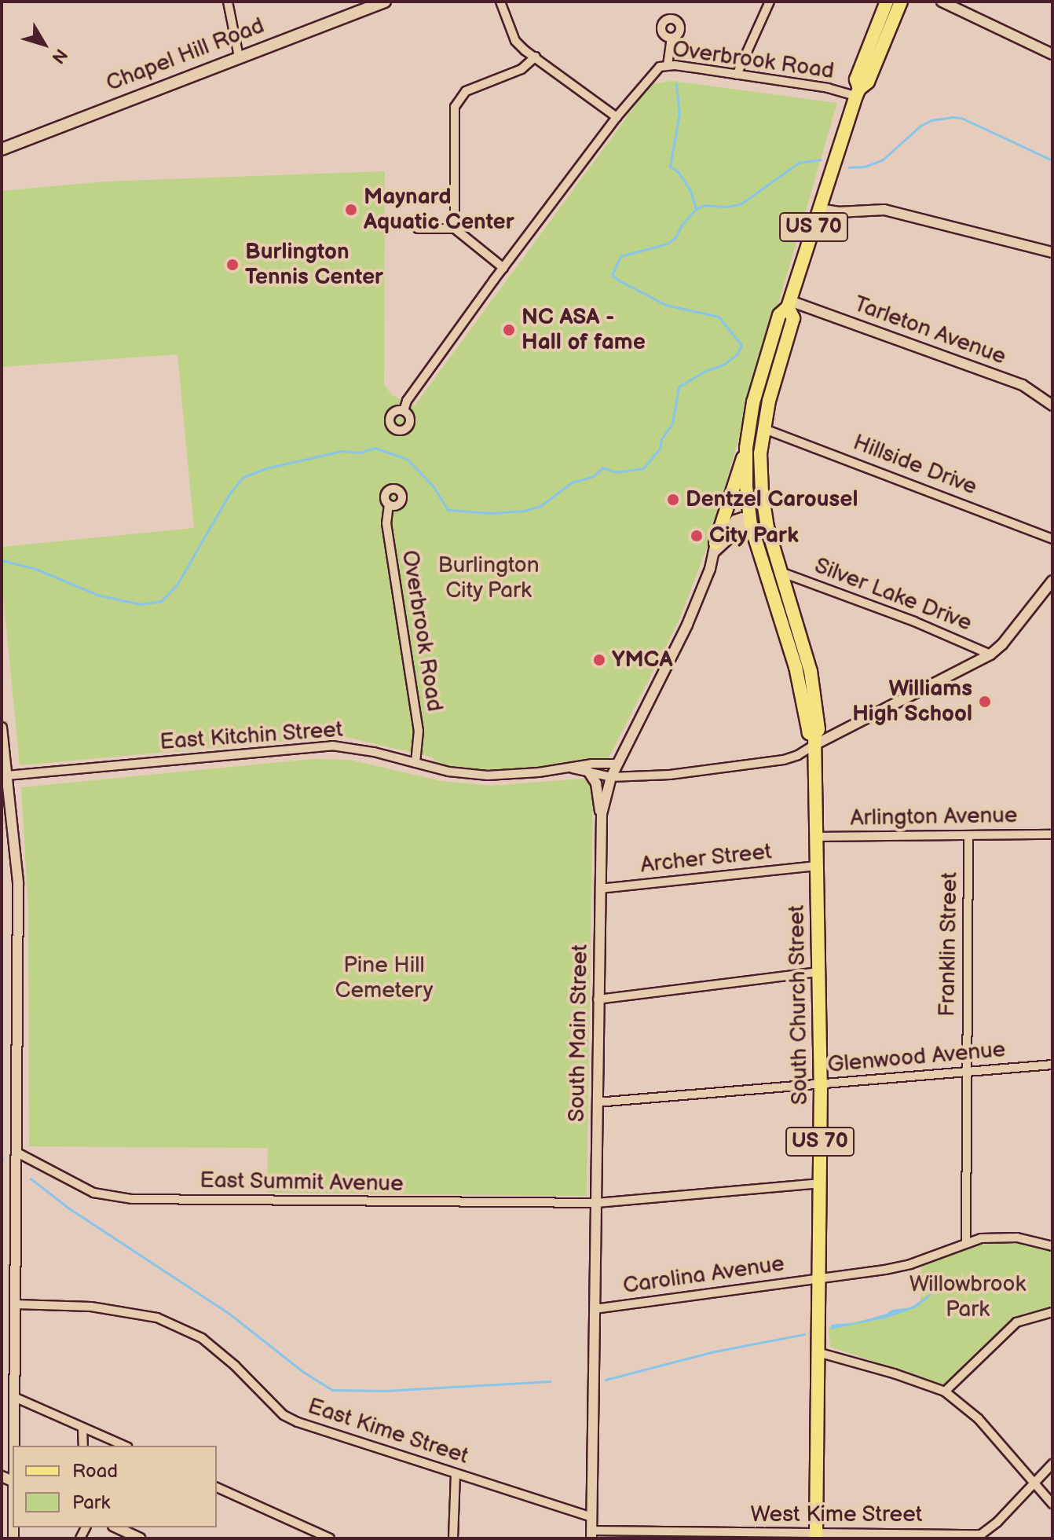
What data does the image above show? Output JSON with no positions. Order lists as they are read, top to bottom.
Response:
{
  "streets": {
    "main road": ["Chapel Hill Road", "US 70", "South Church Street"],
    "street": [
      "Overbrook Road",
      "Tarleton Avenue",
      "Hillside Drive",
      "Silver Lake Drive",
      "East Kitchin Street",
      "Arlington Avenue",
      "Archer Street",
      "Franklin Street",
      "South Main Street",
      "Glenwood Avenue",
      "East Summit Avenue",
      "Carolina Avenue",
      "East Kime Street",
      "West Kime Street"
    ]
  },
  "crossings": [
    ["Overbrook Road", "East Kitchin Street"],
    ["Overbrook Road", "South Church Street"],
    ["Tarleton Avenue", "South Church Street"],
    ["Hillside Drive", "South Church Street"],
    ["Silver Lake Drive", "South Church Street"],
    ["East Kitchin Street", "South Church Street"],
    ["East Kitchin Street", "South Main Street"],
    ["Arlington Avenue", "Franklin Street"],
    ["Arlington Avenue", "South Church Street"],
    ["Archer Street", "South Church Street"],
    ["Archer Street", "South Main Street"],
    ["Franklin Street", "Glenwood Avenue"],
    ["Franklin Street", "Carolina Avenue"],
    ["South Church Street", "South Main Street"],
    ["South Church Street", "Glenwood Avenue"],
    ["South Church Street", "East Summit Avenue"],
    ["South Church Street", "Carolina Avenue"],
    ["South Church Street", "West Kime Street"],
    ["South Main Street", "Glenwood Avenue"],
    ["South Main Street", "East Summit Avenue"],
    ["South Main Street", "Carolina Avenue"],
    ["South Main Street", "East Kime Street"],
    ["South Main Street", "West Kime Street"]
  ],
  "parks": ["Burlington City Park", "Pine Hill Cemetery", "Willowbrook Park"],
  "places": [
    "Maynard Aquatic Center",
    "Burlington Tennis Center",
    "NC ASA - Hall of fame",
    "Dentzel Carousel",
    "City Park",
    "YMCA",
    "Williams High School"
  ],
  "legend": ["Road", "Park"],
  "north": "bottom right"
}
